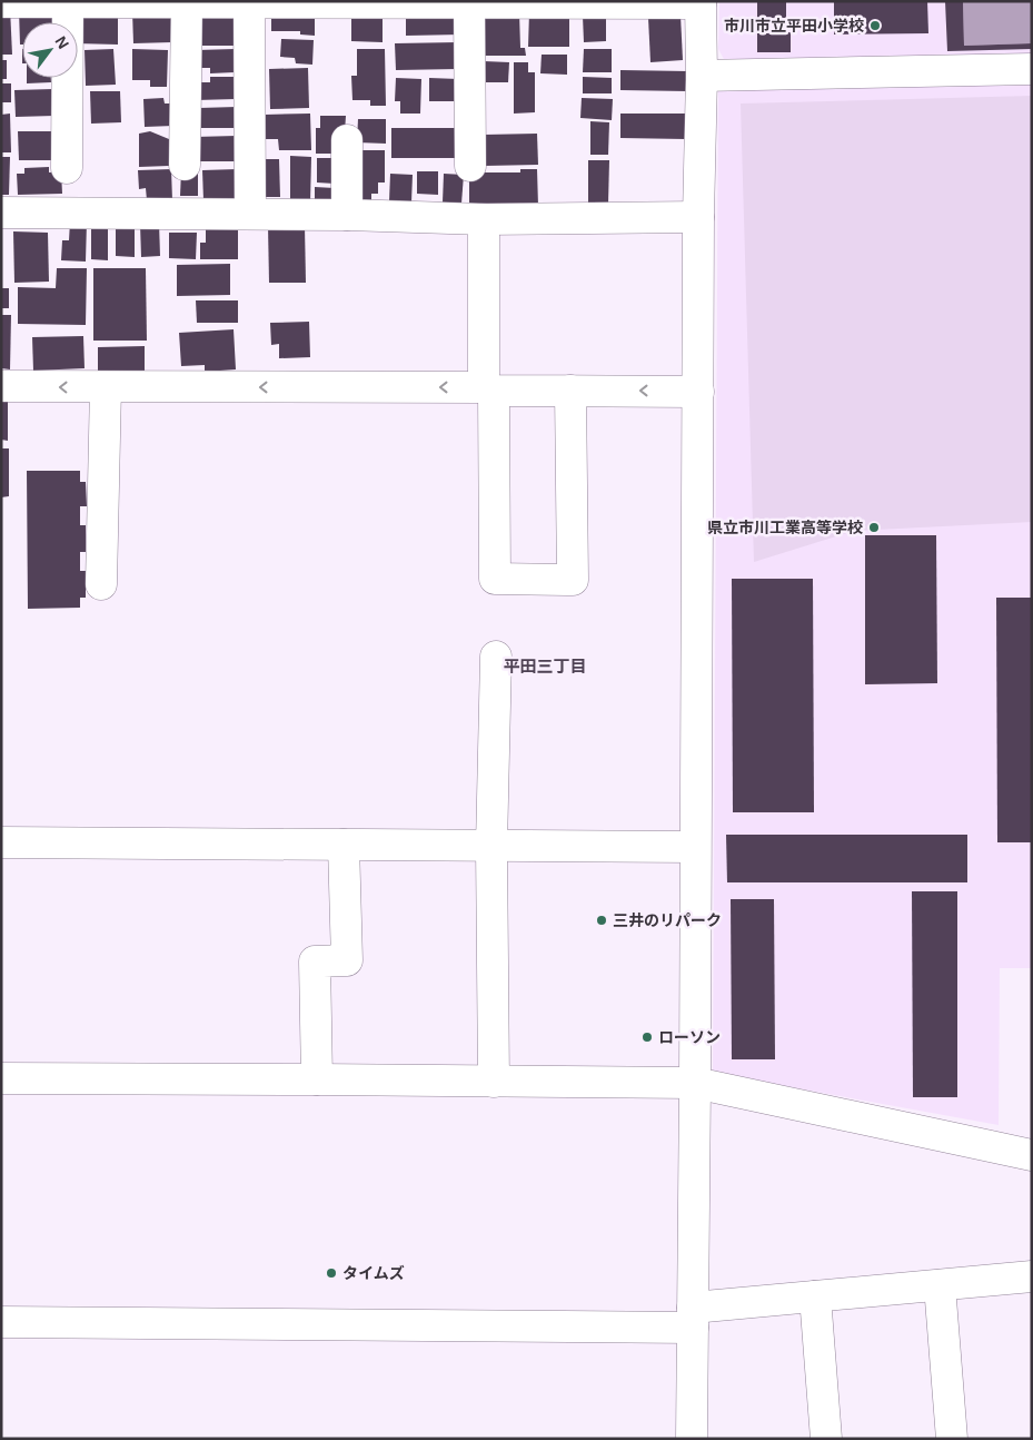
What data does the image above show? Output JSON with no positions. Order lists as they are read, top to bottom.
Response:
{
  "districts": ["平田三丁目"],
  "places": [
    "市川市立平田小学校",
    "県立市川工業高等学校",
    "三井のリパーク",
    "ローソン",
    "タイムズ"
  ],
  "north": "top right"
}
